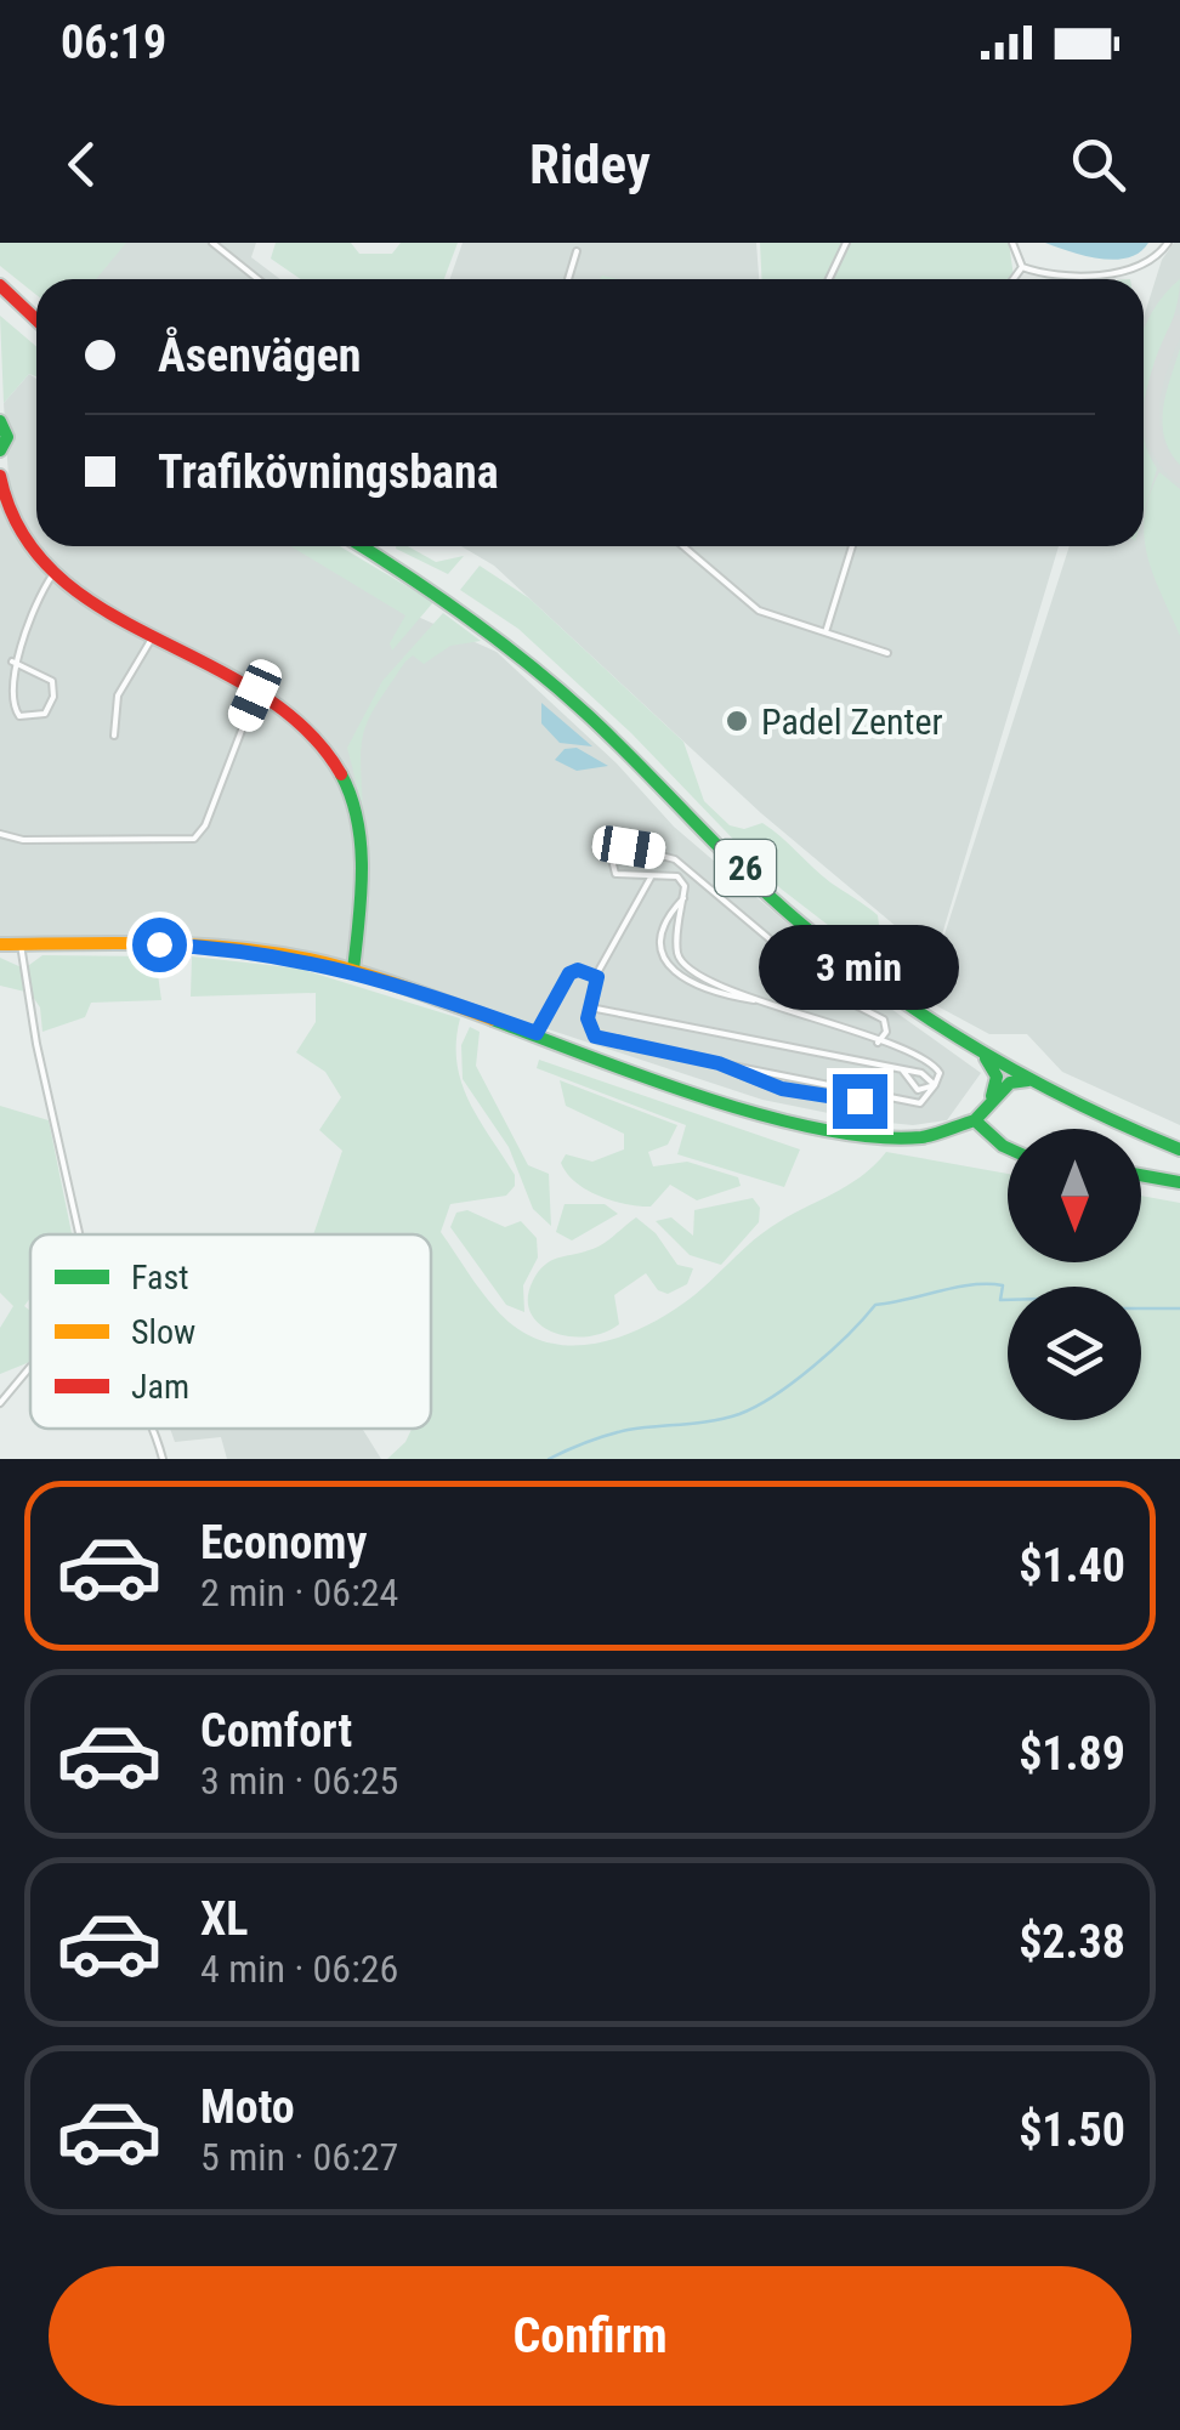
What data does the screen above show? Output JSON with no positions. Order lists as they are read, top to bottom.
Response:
{
  "streets": {
    "main road": ["26"]
  },
  "places": ["Padel Zenter"],
  "legend": ["Fast", "Slow", "Jam"],
  "north": "bottom",
  "page": {
    "status": "06:19",
    "header": "Ridey",
    "banner": ["Åsenvägen", "Trafikövningsbana"],
    "bubble": "3 min",
    "list": [
      {
        "name": "Economy",
        "note": "2 min · 06:24",
        "value": "$1.40"
      },
      {
        "name": "Comfort",
        "note": "3 min · 06:25",
        "value": "$1.89"
      },
      {
        "name": "XL",
        "note": "4 min · 06:26",
        "value": "$2.38"
      },
      {
        "name": "Moto",
        "note": "5 min · 06:27",
        "value": "$1.50"
      }
    ],
    "buttons": "Confirm"
  }
}
